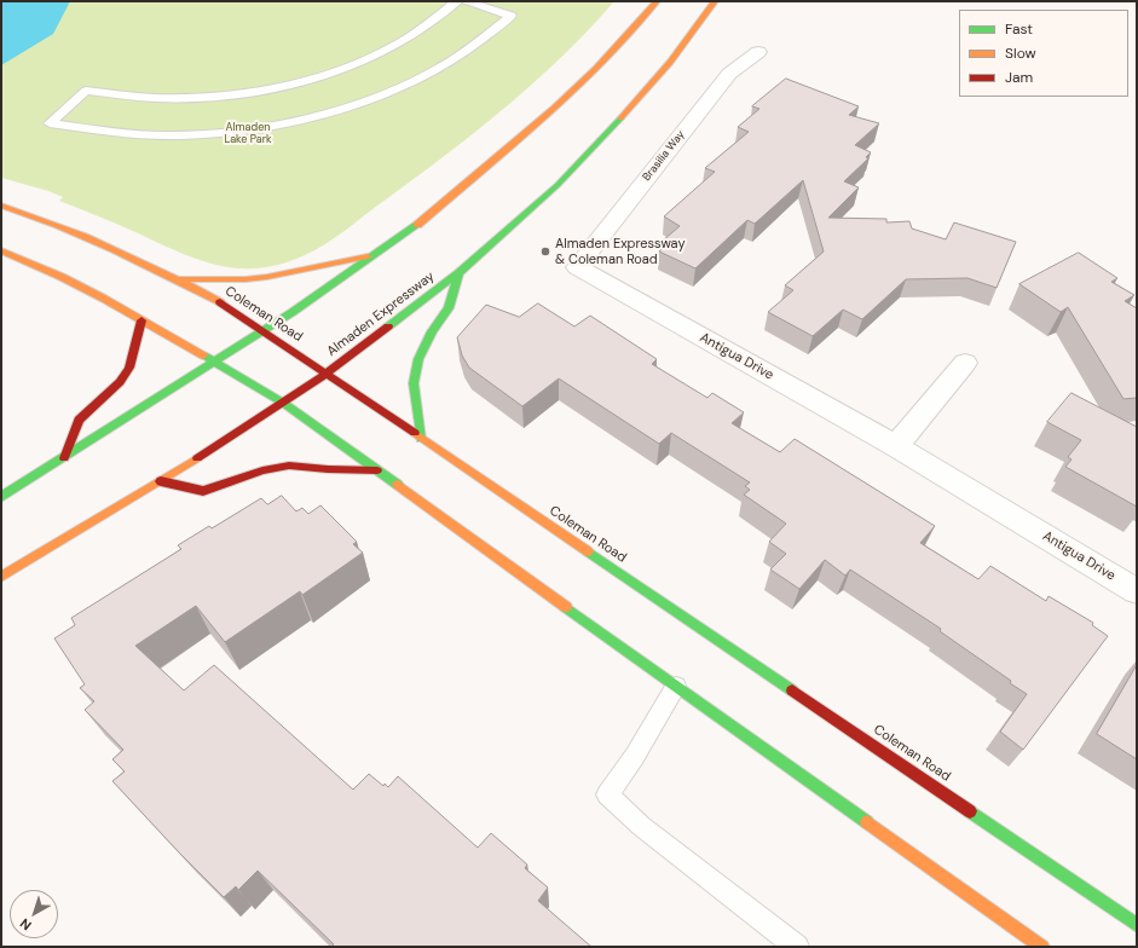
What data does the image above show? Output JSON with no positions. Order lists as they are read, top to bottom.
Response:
{
  "streets": {
    "main road": ["Coleman Road", "Almaden Expressway"],
    "street": ["Brasilia Way", "Antigua Drive"]
  },
  "crossings": [
    ["Brasilia Way", "Antigua Drive"],
    ["Coleman Road", "Almaden Expressway"]
  ],
  "parks": ["Almaden Lake Park"],
  "places": ["Almaden Expressway & Coleman Road"],
  "legend": ["Fast", "Slow", "Jam"],
  "north": "bottom left"
}
